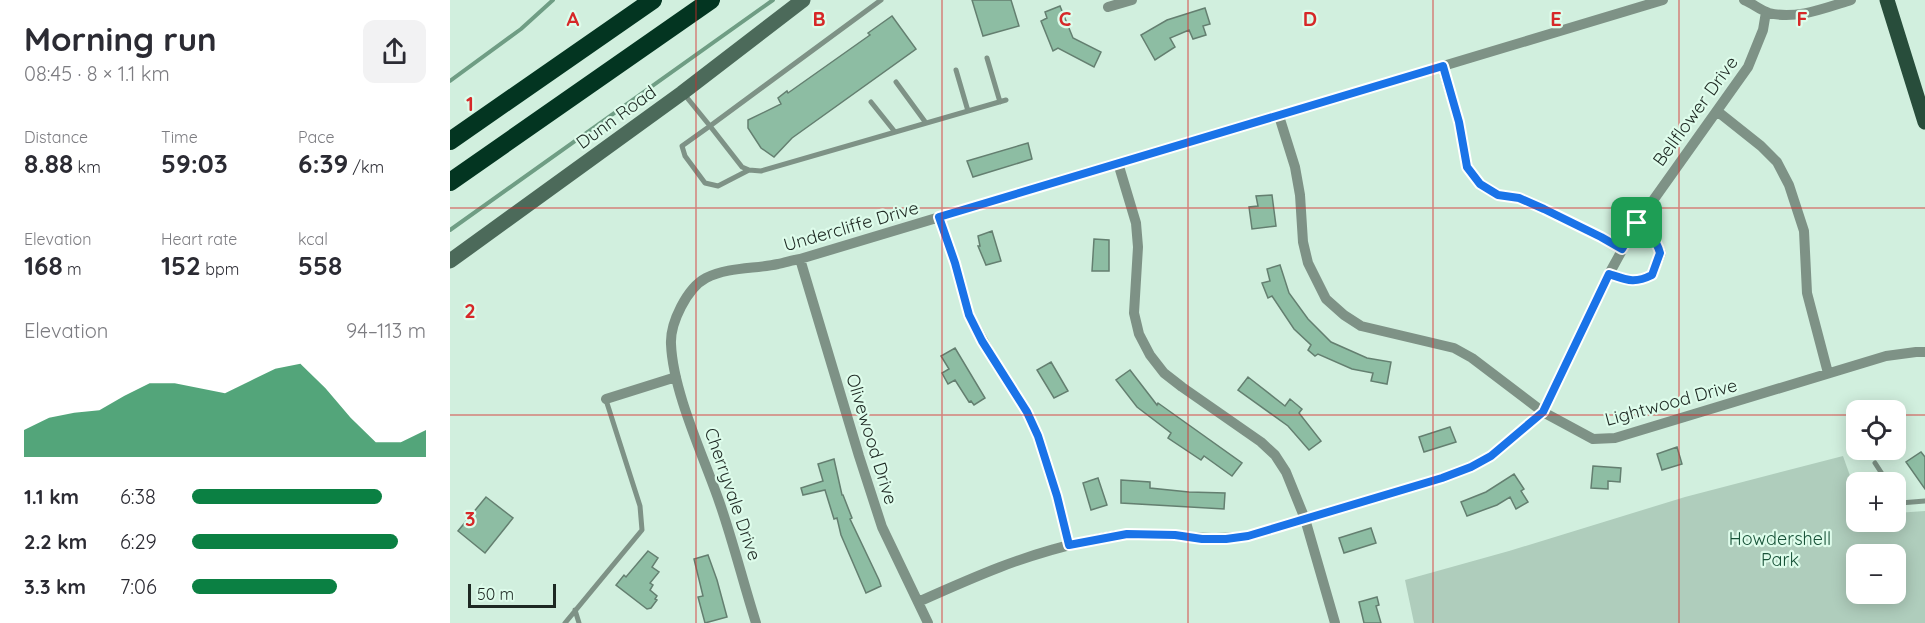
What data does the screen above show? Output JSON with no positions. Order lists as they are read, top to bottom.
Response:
{
  "streets": {
    "street": [
      "Bellflower Drive",
      "Dunn Road",
      "Undercliffe Drive",
      "Lightwood Drive",
      "Olivewood Drive",
      "Cherryvale Drive"
    ]
  },
  "crossings": [
    ["Bellflower Drive", "Lightwood Drive"],
    ["Bellflower Drive", "Olivewood Drive"],
    ["Undercliffe Drive", "Lightwood Drive"],
    ["Undercliffe Drive", "Olivewood Drive"],
    ["Undercliffe Drive", "Cherryvale Drive"]
  ],
  "parks": ["Howdershell Park"],
  "scale_bar": "50 m",
  "page": {
    "heading": ["Morning run", "08:45 · 8 × 1.1 km"],
    "stats": [
      ["Distance", "8.88 km"],
      ["Time", "59:03"],
      ["Pace", "6:39 /km"],
      ["Elevation", "168 m"],
      ["Heart rate", "152 bpm"],
      ["kcal", "558"]
    ],
    "chart": ["Elevation", "94–113 m"],
    "map_buttons": ["+", "−"],
    "list": [
      {
        "name": "1.1 km",
        "note": "6:38"
      },
      {
        "name": "2.2 km",
        "note": "6:29"
      },
      {
        "name": "3.3 km",
        "note": "7:06"
      }
    ],
    "scale": "50 m"
  },
  "grid": {
    "columns": [
      "A",
      "B",
      "C",
      "D",
      "E",
      "F"
    ],
    "rows": ["1", "2", "3"]
  }
}
